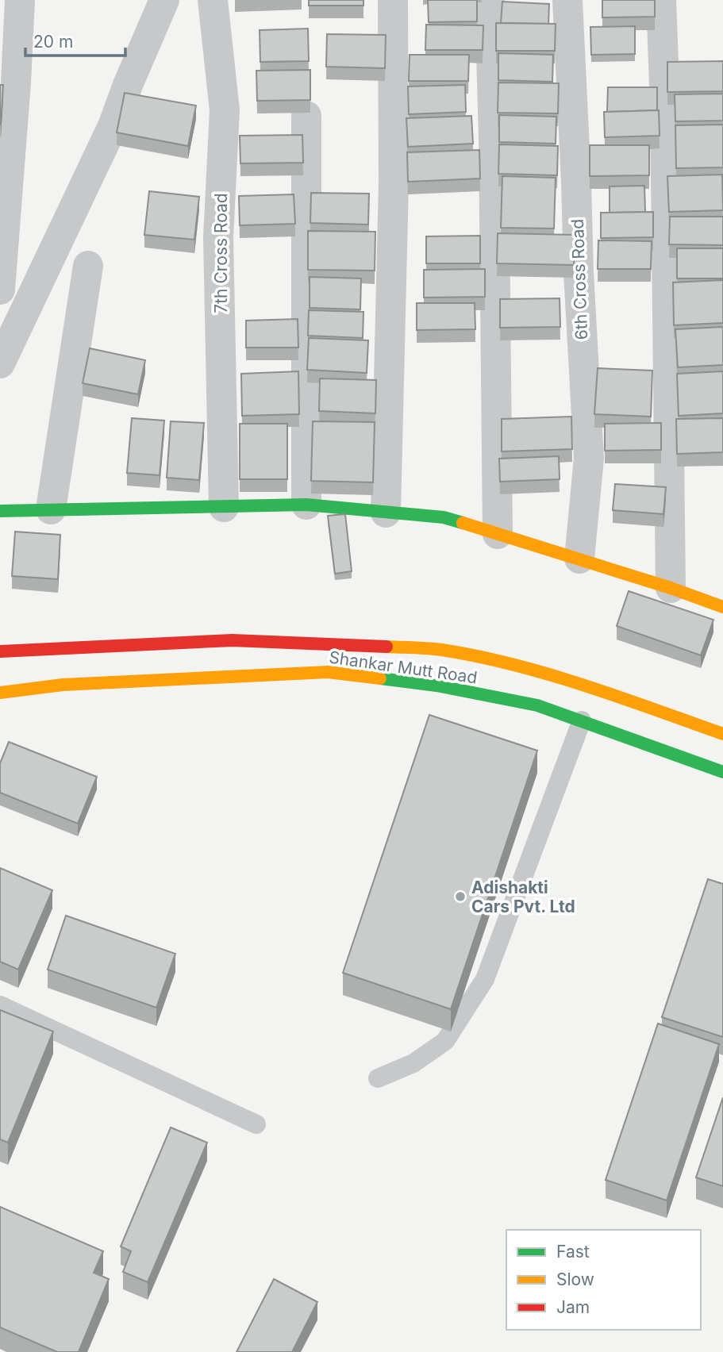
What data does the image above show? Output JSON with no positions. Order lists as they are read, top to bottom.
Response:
{
  "streets": {
    "main road": ["Shankar Mutt Road"],
    "street": ["7th Cross Road", "6th Cross Road"]
  },
  "places": ["Adishakti Cars Pvt. Ltd"],
  "legend": ["Fast", "Slow", "Jam"],
  "scale_bar": "20 m"
}
